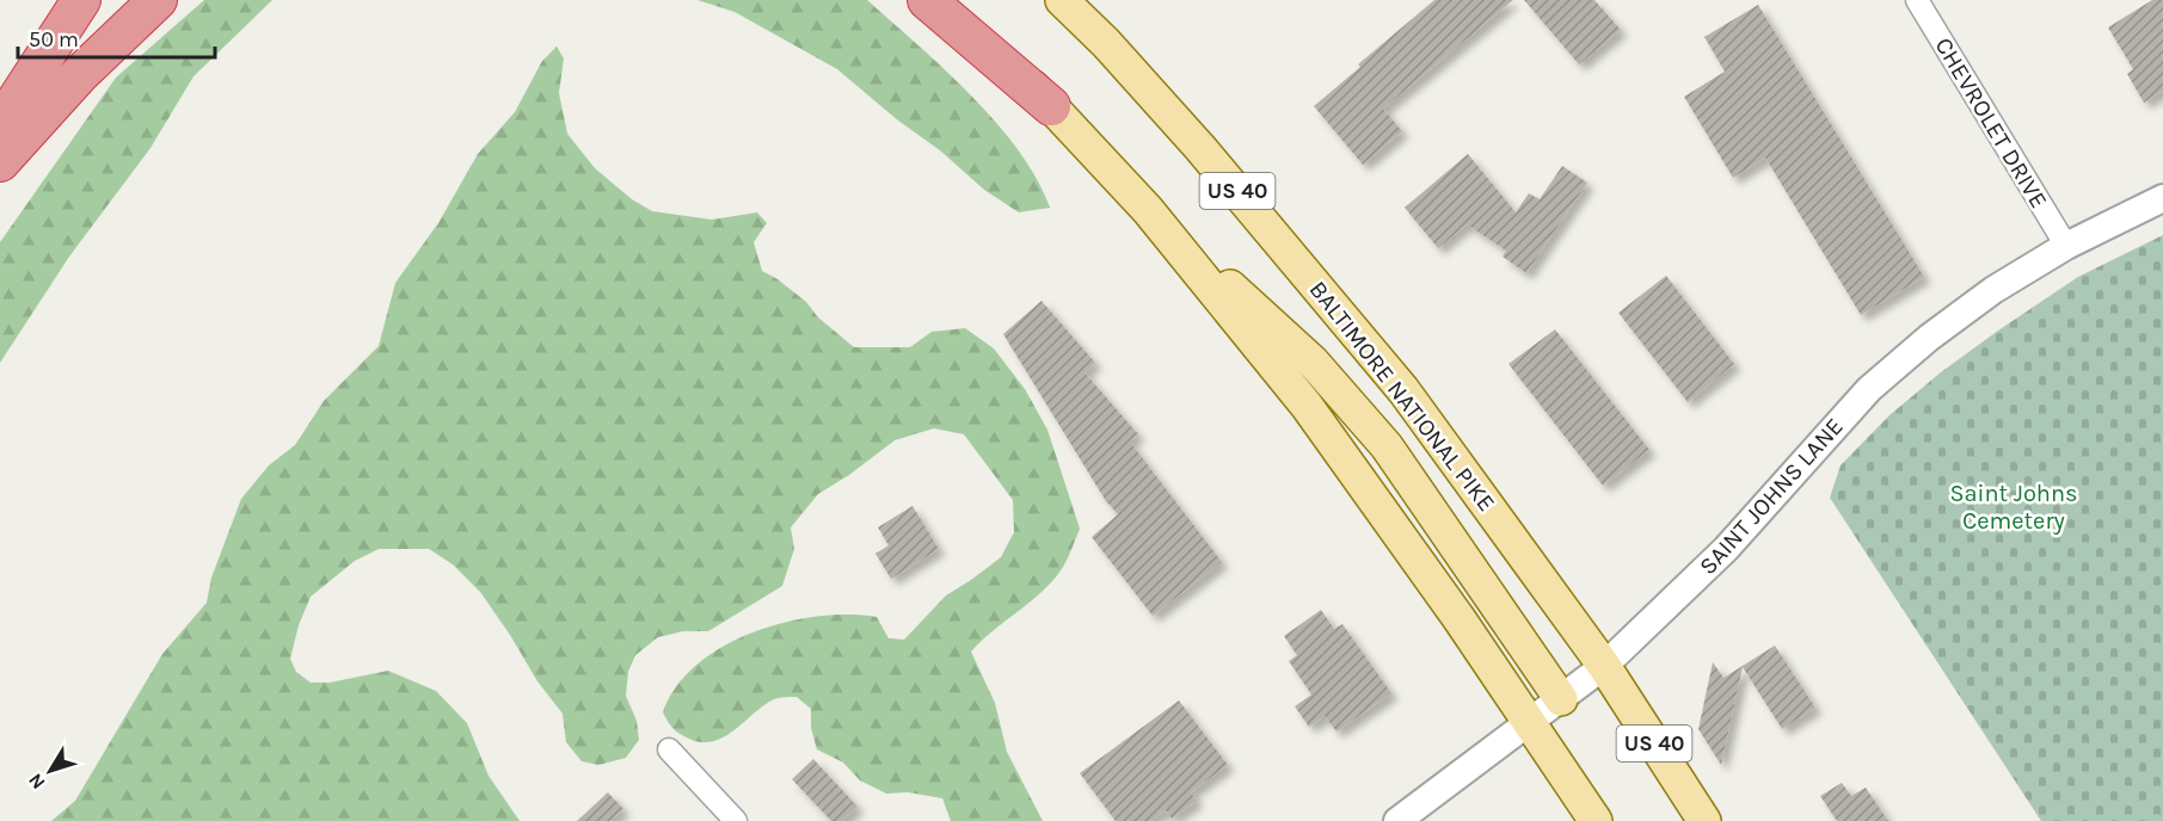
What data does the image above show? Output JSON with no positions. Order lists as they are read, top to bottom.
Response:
{
  "streets": {
    "main road": ["US 40", "BALTIMORE NATIONAL PIKE"],
    "street": ["CHEVROLET DRIVE", "SAINT JOHNS LANE"]
  },
  "crossings": [
    ["CHEVROLET DRIVE", "SAINT JOHNS LANE"],
    ["BALTIMORE NATIONAL PIKE", "SAINT JOHNS LANE"]
  ],
  "parks": ["Saint Johns Cemetery"],
  "scale_bar": "50 m",
  "north": "bottom left"
}
